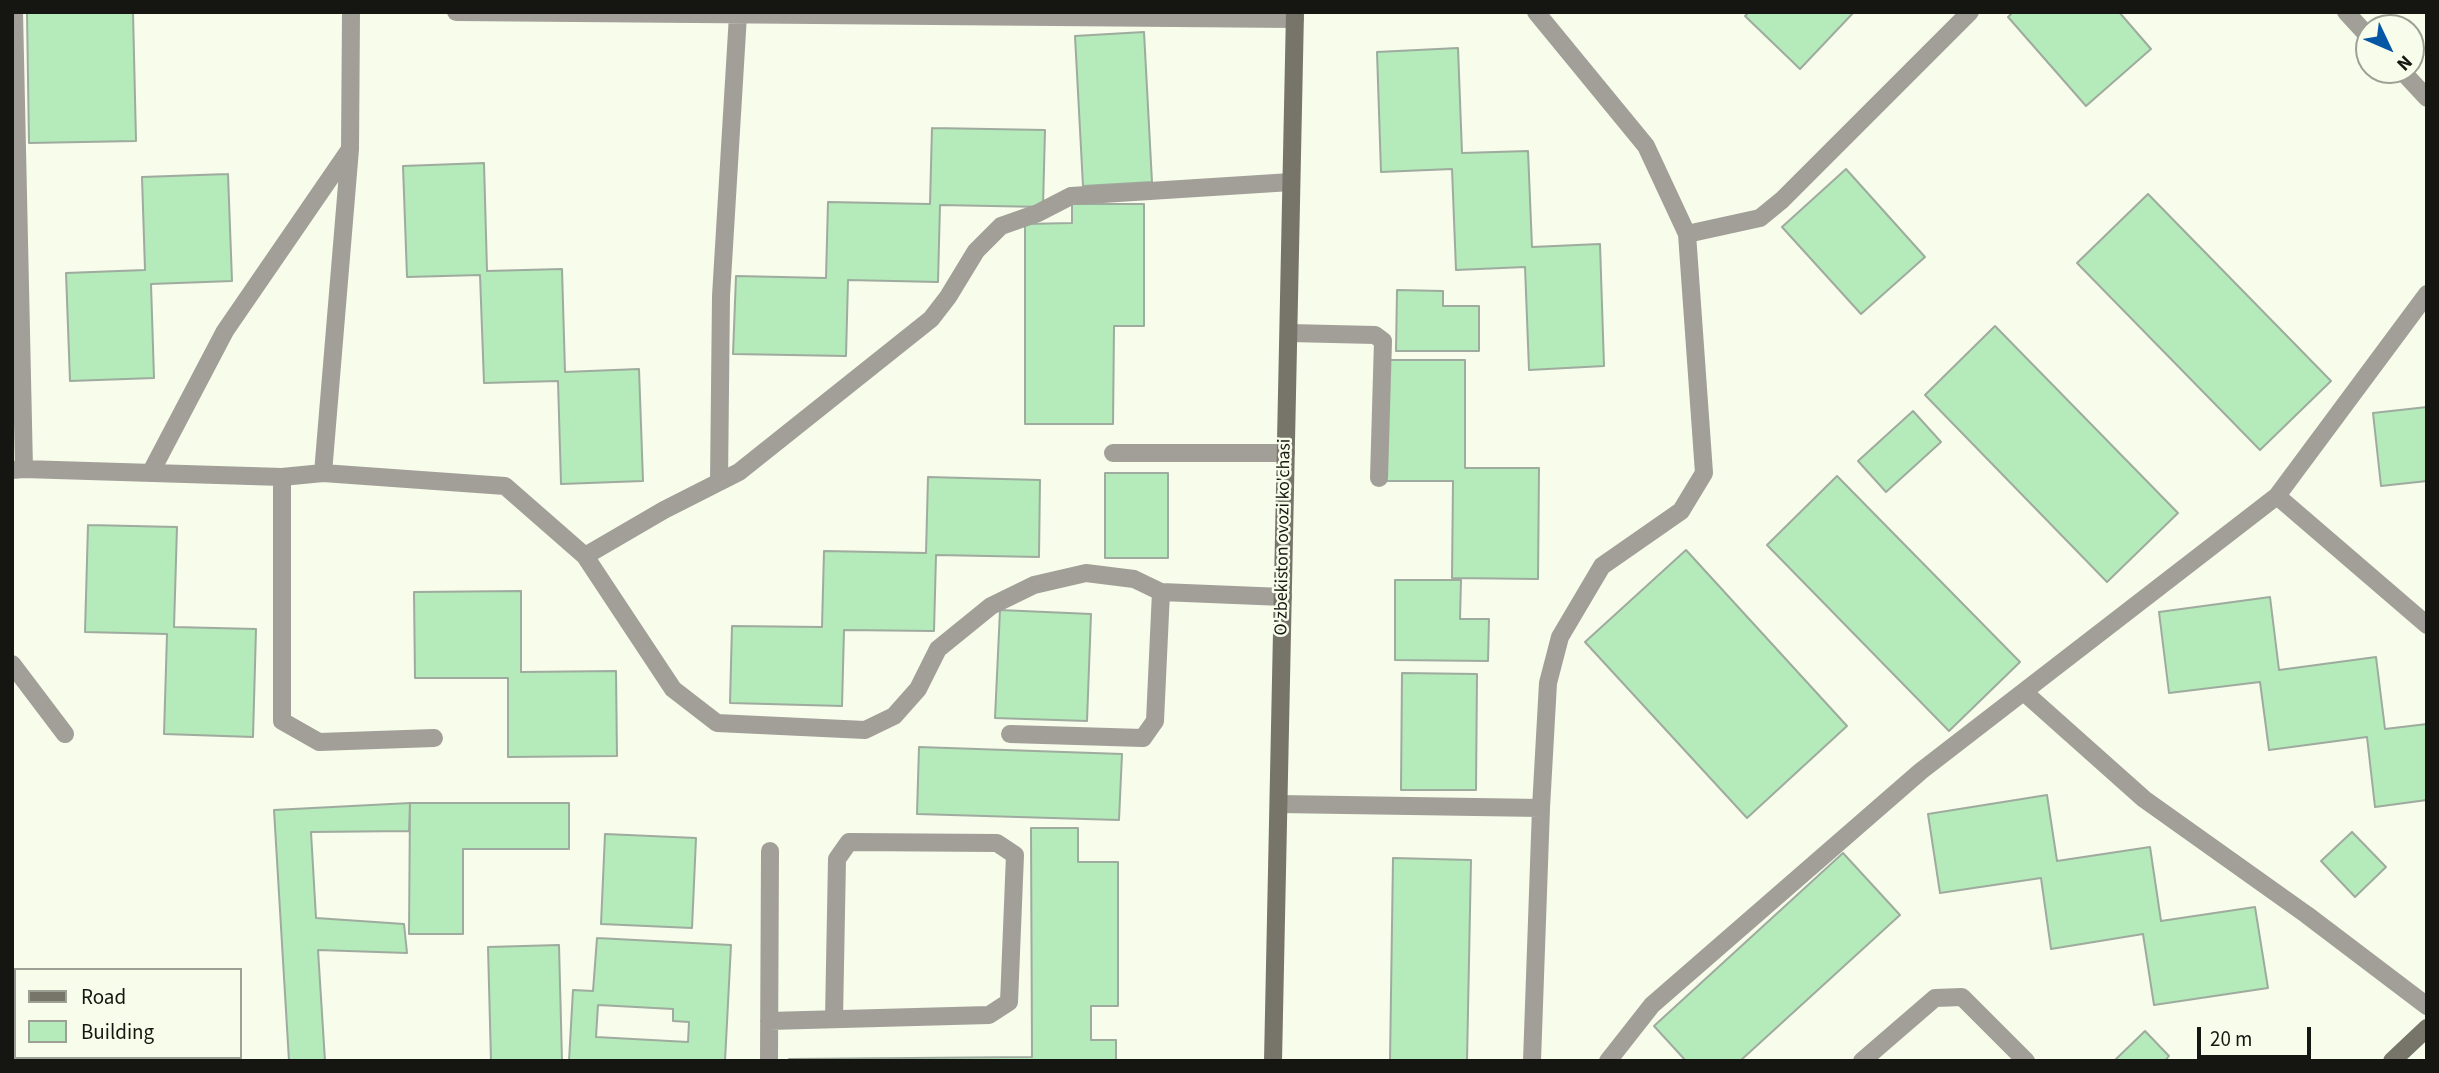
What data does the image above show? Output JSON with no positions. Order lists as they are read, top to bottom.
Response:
{
  "streets": {
    "main road": ["O'zbekiston ovozi ko'chasi"]
  },
  "legend": ["Road", "Building"],
  "scale_bar": "20 m",
  "north": "bottom right"
}
